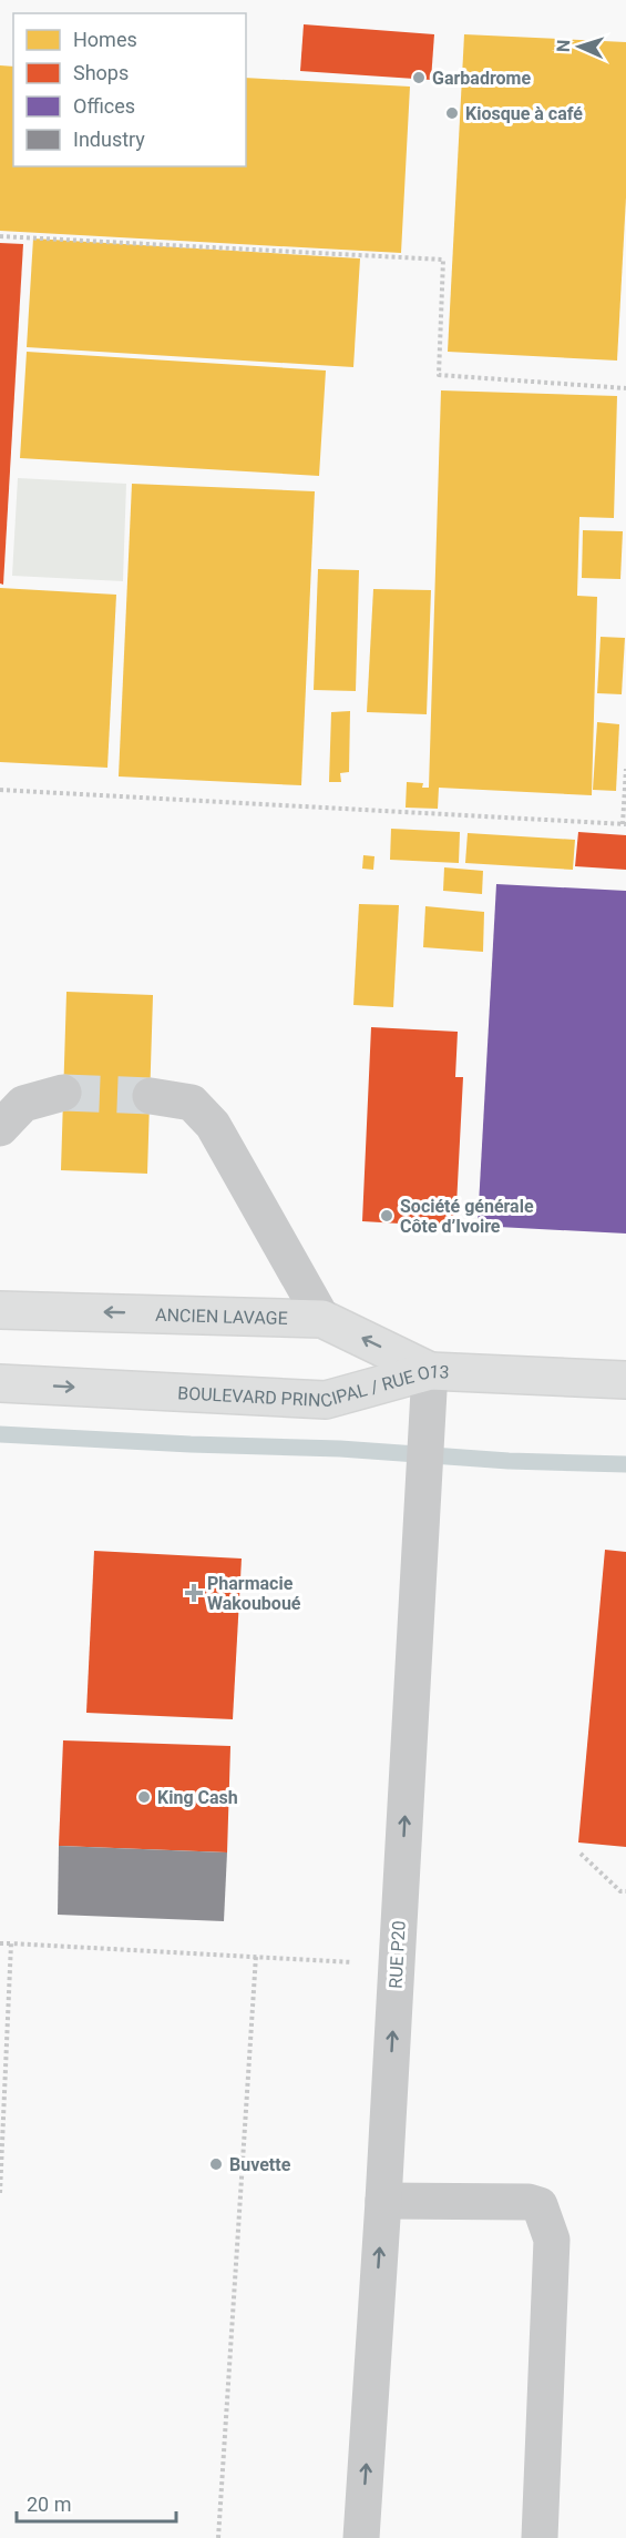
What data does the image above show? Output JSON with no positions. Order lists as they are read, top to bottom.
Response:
{
  "streets": {
    "main road": ["ANCIEN LAVAGE", "BOULEVARD PRINCIPAL / RUE O13"],
    "street": ["RUE P20"]
  },
  "crossings": [
    ["ANCIEN LAVAGE", "BOULEVARD PRINCIPAL / RUE O13"],
    ["ANCIEN LAVAGE", "RUE P20"],
    ["BOULEVARD PRINCIPAL / RUE O13", "RUE P20"]
  ],
  "one_way": ["ANCIEN LAVAGE", "BOULEVARD PRINCIPAL / RUE O13", "RUE P20"],
  "places": {
    "other": [
      "Garbadrome",
      "Kiosque à café",
      "Société générale Côte d’Ivoire",
      "King Cash",
      "Buvette"
    ],
    "health": ["Pharmacie Wakouboué"]
  },
  "legend": [
    "Homes",
    "Shops",
    "Offices",
    "Industry"
  ],
  "scale_bar": "20 m",
  "north": "left"
}
